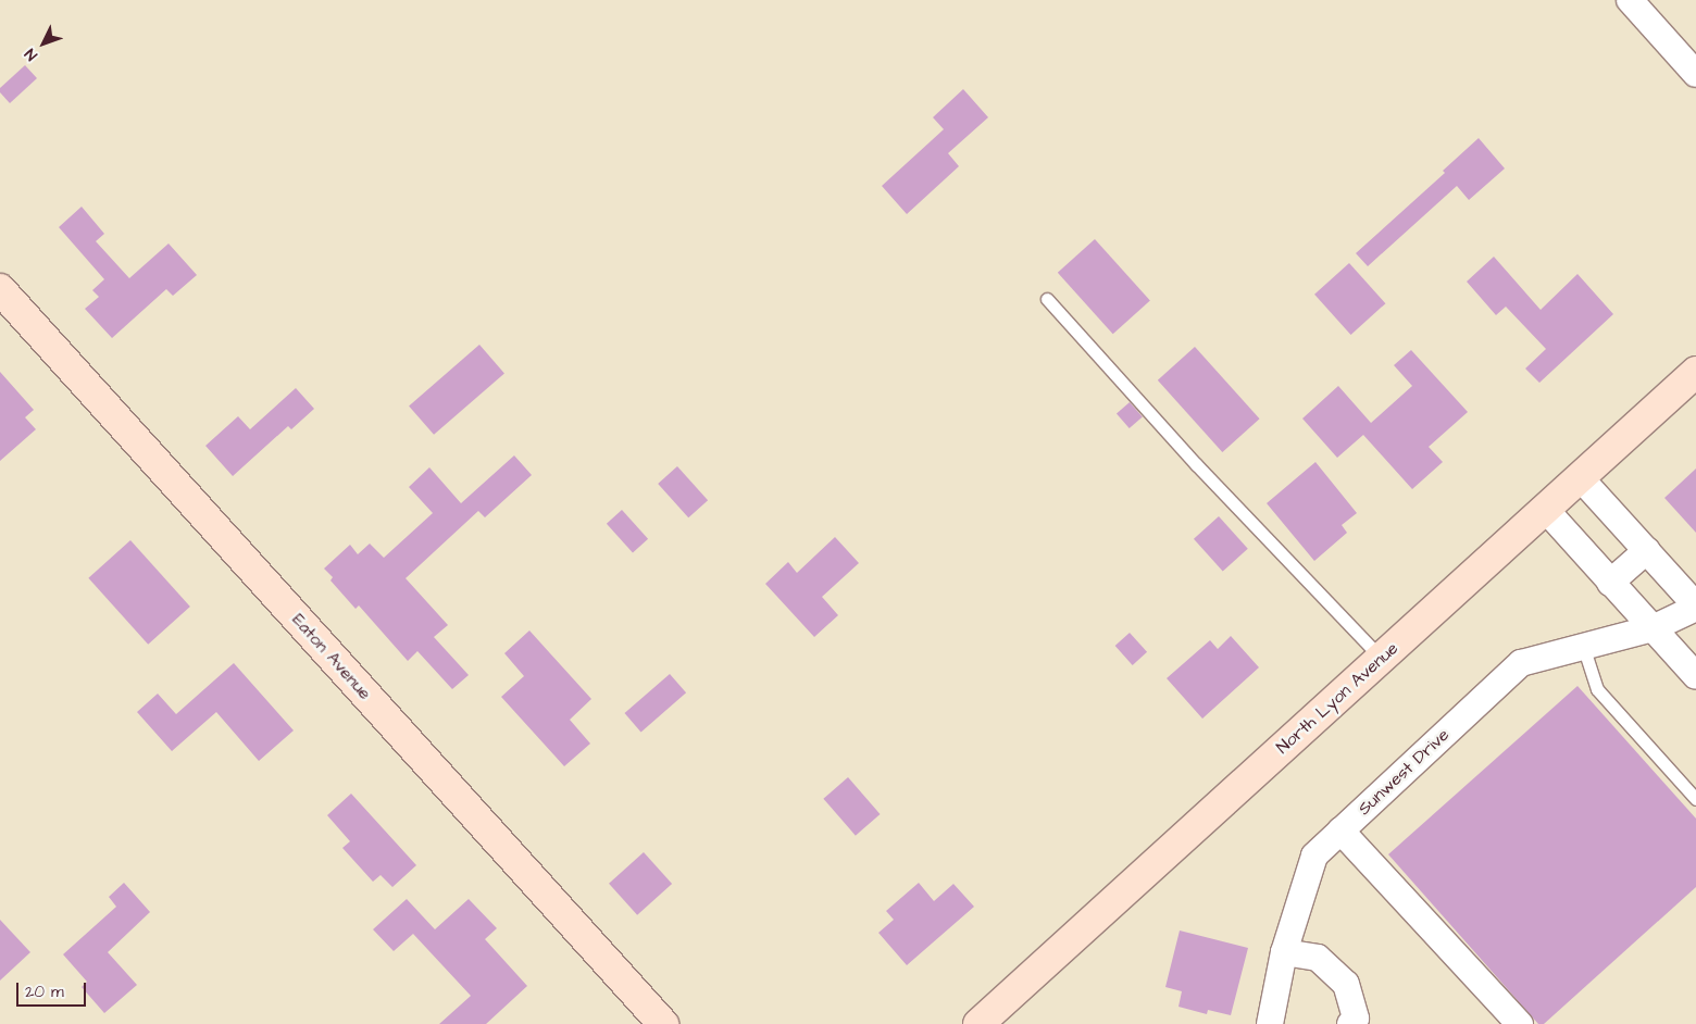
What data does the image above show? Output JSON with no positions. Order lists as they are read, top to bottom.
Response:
{
  "streets": {
    "street": ["Eaton Avenue", "North Lyon Avenue", "Sunwest Drive"]
  },
  "crossings": [
    ["North Lyon Avenue", "Sunwest Drive"]
  ],
  "scale_bar": "20 m",
  "north": "bottom left"
}
